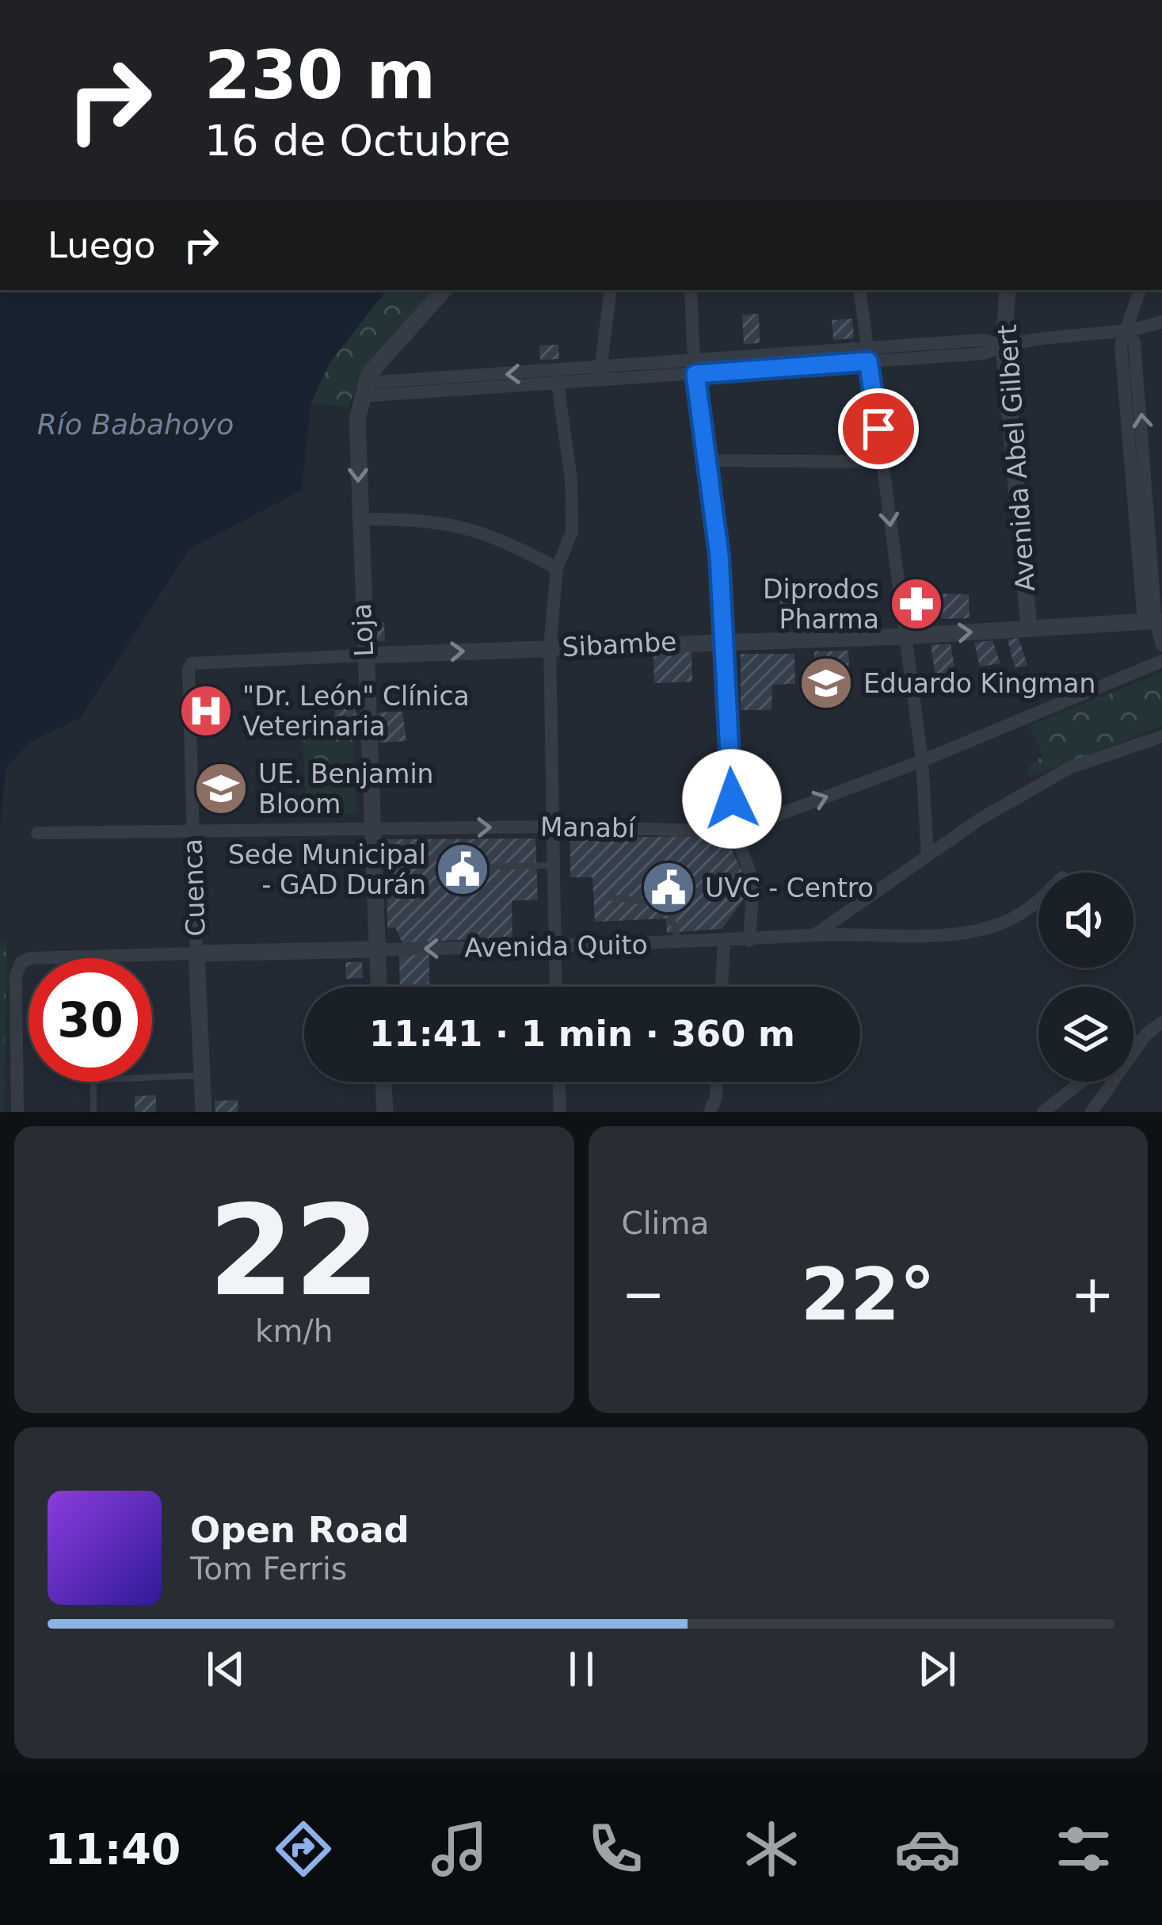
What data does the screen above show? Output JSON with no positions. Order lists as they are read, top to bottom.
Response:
{
  "streets": {
    "street": [
      "Avenida Abel Gilbert",
      "Loja",
      "Sibambe",
      "Manabí",
      "Cuenca",
      "Avenida Quito"
    ]
  },
  "crossings": [
    ["Avenida Abel Gilbert", "Sibambe"],
    ["Loja", "Sibambe"],
    ["Loja", "Manabí"],
    ["Loja", "Avenida Quito"],
    ["Sibambe", "Cuenca"],
    ["Manabí", "Cuenca"],
    ["Cuenca", "Avenida Quito"]
  ],
  "water": ["Río Babahoyo"],
  "places": {
    "pharmacy": ["Diprodos Pharma"],
    "school or university": ["Eduardo Kingman", "UE. Benjamin Bloom"],
    "hospital": ["\"Dr. León\" Clínica Veterinaria"],
    "public building": ["Sede Municipal - GAD Durán", "UVC - Centro"]
  },
  "page": {
    "turn": ["230 m", "16 de Octubre"],
    "then": "Luego",
    "limit": "30",
    "trip": "11:41 · 1 min · 360 m",
    "tile": [
      ["22", "km/h"],
      "Clima"
    ],
    "heat": ["−", "22°", "+"],
    "song": ["Open Road", "Tom Ferris"],
    "tabs": "11:40"
  }
}
